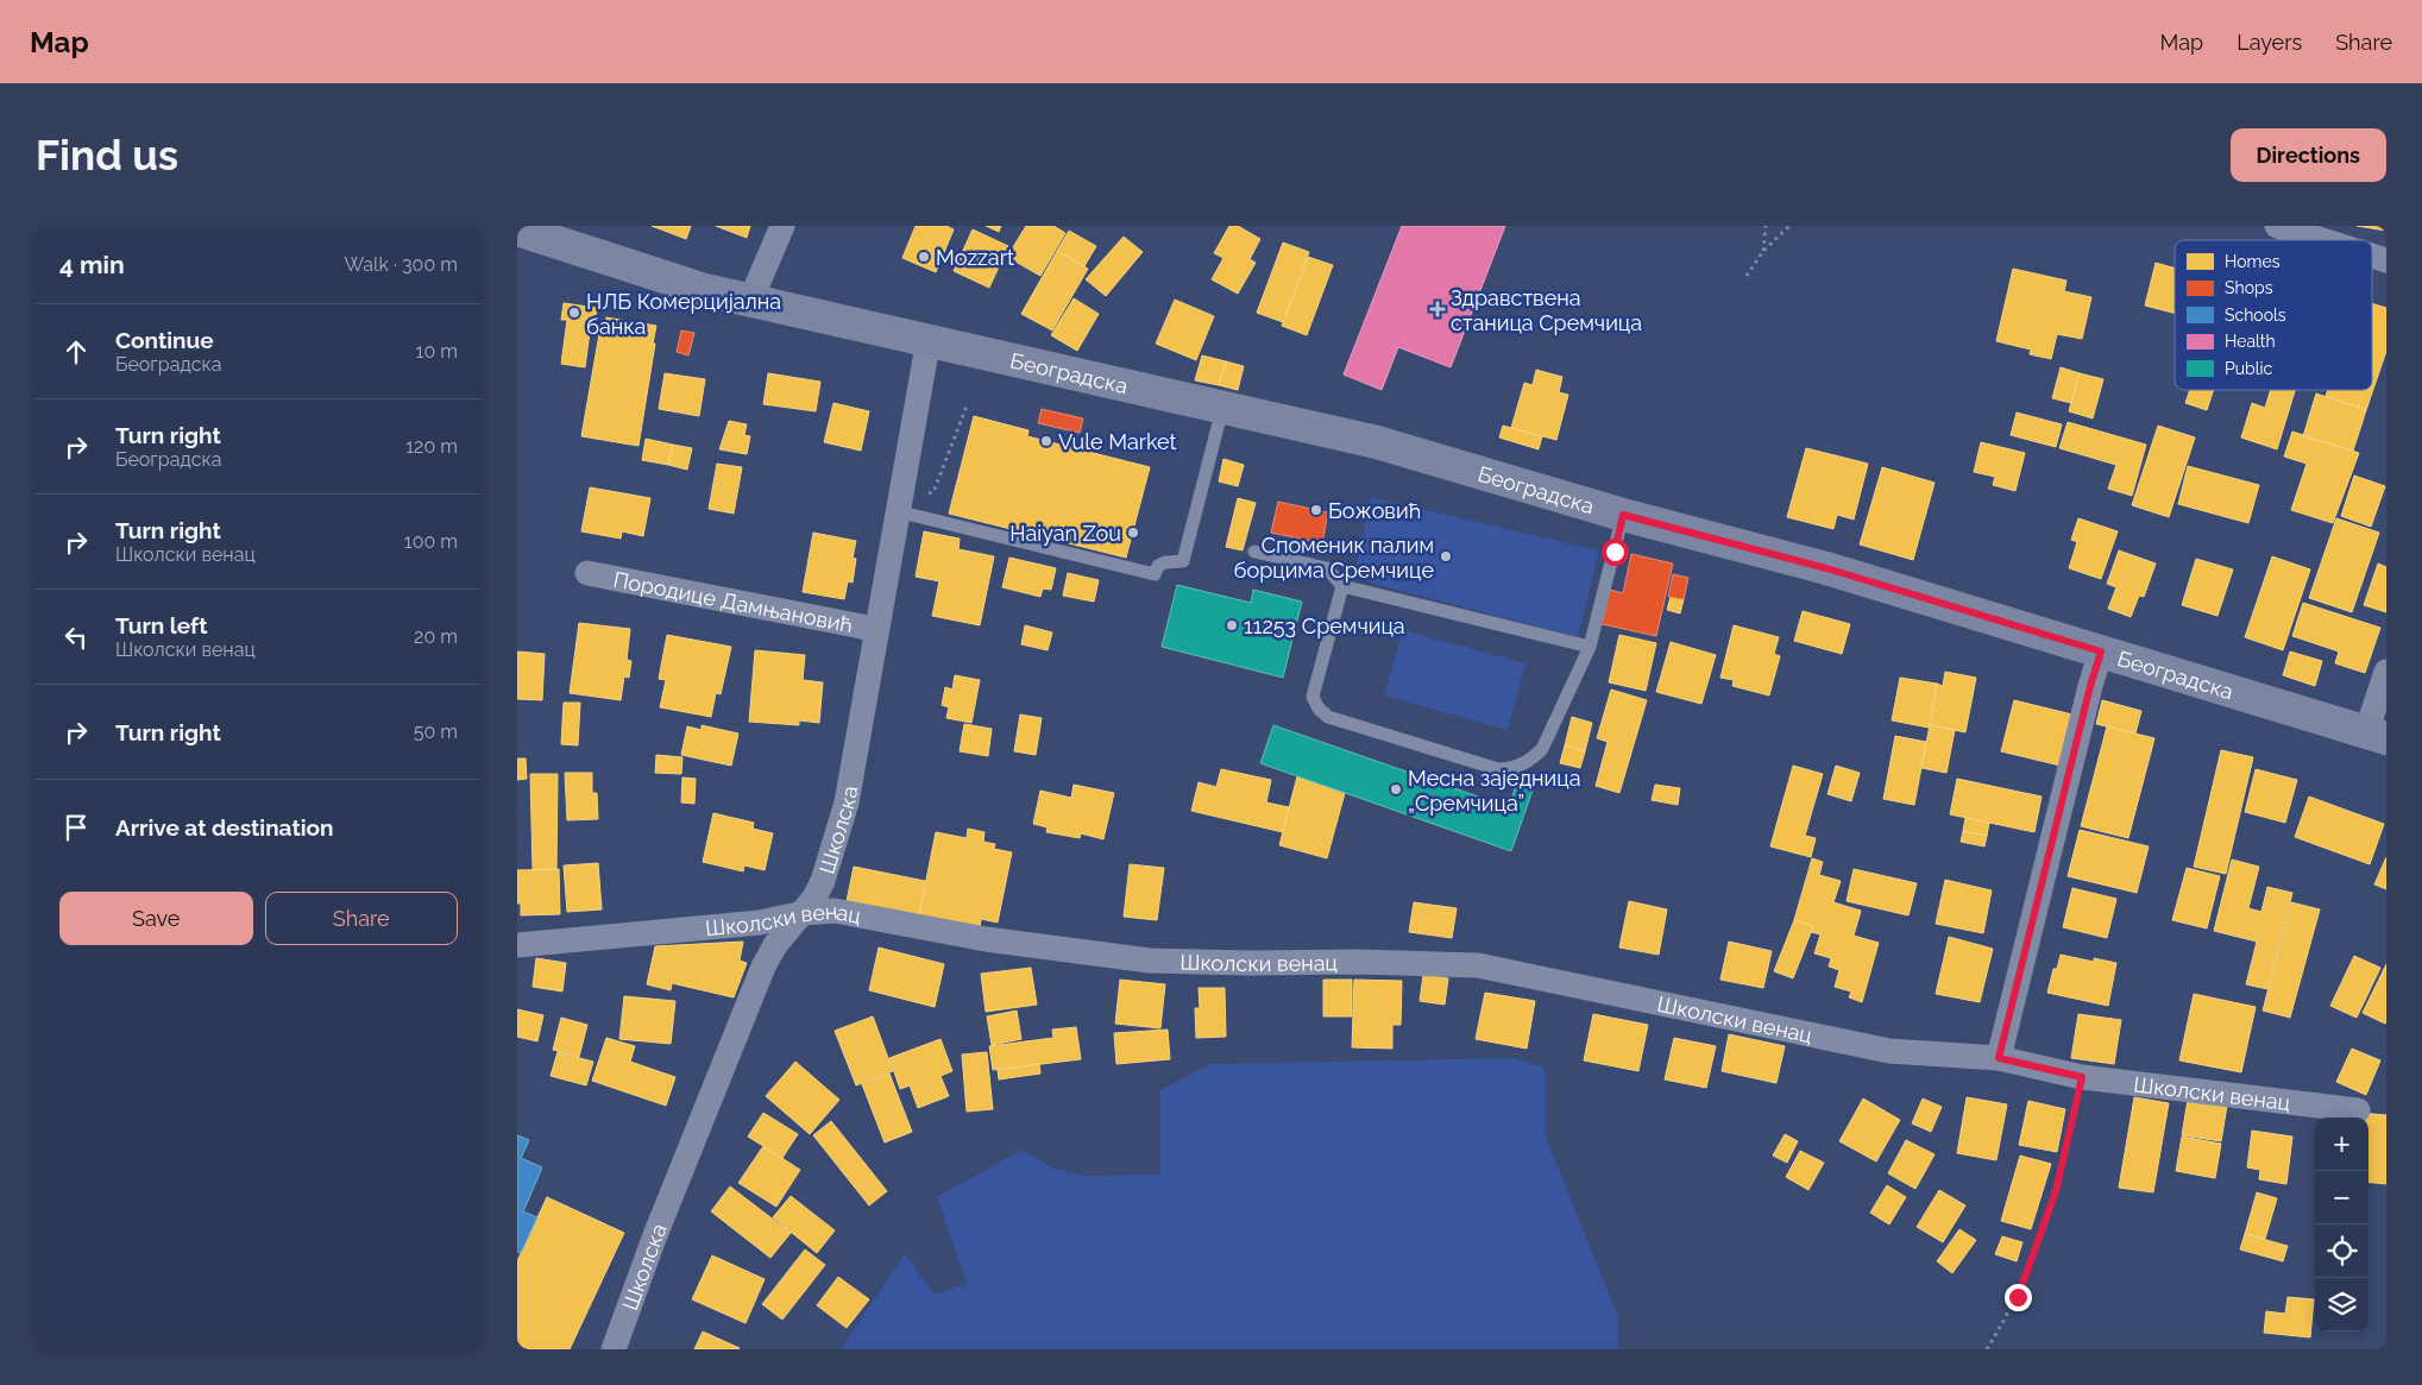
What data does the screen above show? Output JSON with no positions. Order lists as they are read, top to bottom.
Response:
{
  "streets": {
    "main road": ["Београдска"],
    "street": ["Породице Дамњановић", "Школска", "Школски венац"]
  },
  "crossings": [
    ["Београдска", "Школска"],
    ["Породице Дамњановић", "Школска"],
    ["Школска", "Школски венац"]
  ],
  "places": {
    "other": [
      "Mozzart",
      "НЛБ Комерцијална банка",
      "Vule Market",
      "Божовић",
      "Haiyan Zou",
      "Споменик палим борцима Сремчице",
      "11253 Сремчица",
      "Месна заједница „Сремчица”"
    ],
    "health": ["Здравствена станица Сремчица"]
  },
  "legend": [
    "Homes",
    "Shops",
    "Schools",
    "Health",
    "Public"
  ],
  "page": {
    "header": "Map",
    "nav": ["Map", "Layers", "Share"],
    "buttons": [
      "Directions",
      ["Save", "Share"]
    ],
    "title": "Find us",
    "heading": ["4 min", "Walk · 300 m"],
    "list": [
      ["Continue", "Београдска", "10 m"],
      ["Turn right", "Београдска", "120 m"],
      ["Turn right", "Школски венац", "100 m"],
      ["Turn left", "Школски венац", "20 m"],
      ["Turn right", "50 m"],
      "Arrive at destination"
    ],
    "map_buttons": ["+", "−"]
  }
}
